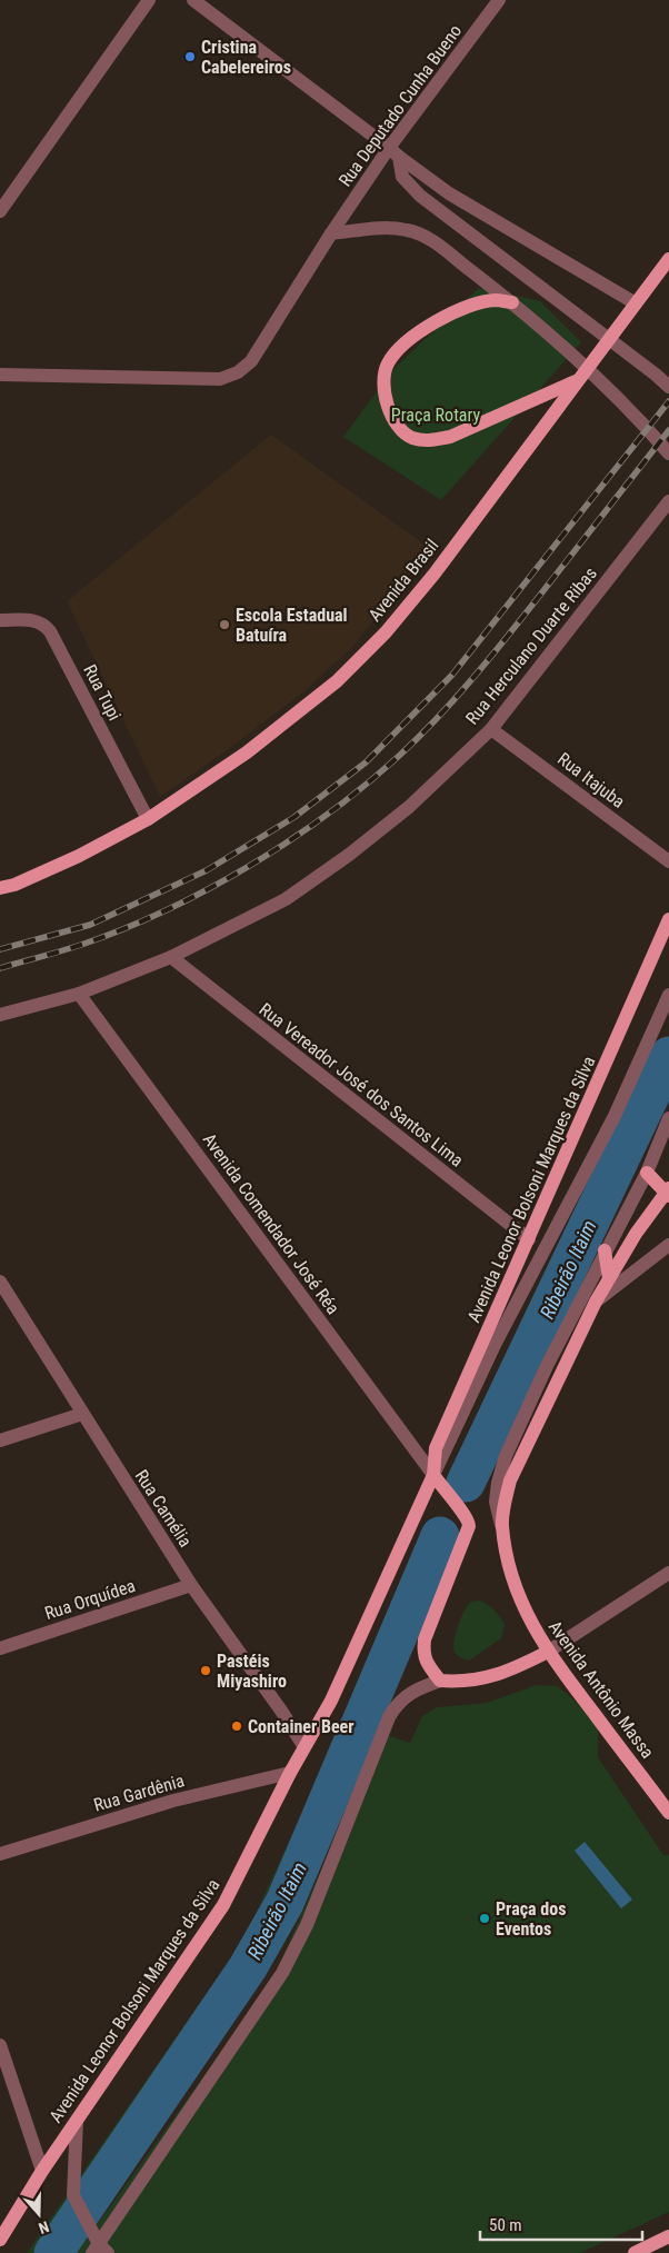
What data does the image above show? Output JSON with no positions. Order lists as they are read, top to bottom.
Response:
{
  "streets": {
    "main road": ["Avenida Brasil", "Avenida Leonor Bolsoni Marques da Silva", "Avenida Antônio Massa"],
    "street": [
      "Rua Deputado Cunha Bueno",
      "Rua Herculano Duarte Ribas",
      "Rua Tupi",
      "Rua Itajuba",
      "Rua Vereador José dos Santos Lima",
      "Avenida Comendador José Réa",
      "Rua Camélia",
      "Rua Orquídea",
      "Rua Gardênia"
    ]
  },
  "crossings": [
    ["Avenida Brasil", "Rua Tupi"],
    ["Rua Herculano Duarte Ribas", "Rua Itajuba"],
    ["Rua Herculano Duarte Ribas", "Rua Vereador José dos Santos Lima"],
    ["Rua Herculano Duarte Ribas", "Avenida Comendador José Réa"],
    ["Rua Vereador José dos Santos Lima", "Avenida Leonor Bolsoni Marques da Silva"],
    ["Avenida Leonor Bolsoni Marques da Silva", "Avenida Comendador José Réa"],
    ["Avenida Leonor Bolsoni Marques da Silva", "Rua Camélia"],
    ["Avenida Leonor Bolsoni Marques da Silva", "Rua Gardênia"],
    ["Rua Camélia", "Rua Orquídea"]
  ],
  "water": ["Ribeirão Itaim"],
  "parks": ["Praça Rotary"],
  "places": [
    "Cristina Cabelereiros",
    "Escola Estadual Batuíra",
    "Pastéis Miyashiro",
    "Container Beer",
    "Praça dos Eventos"
  ],
  "scale_bar": "50 m",
  "north": "bottom"
}
